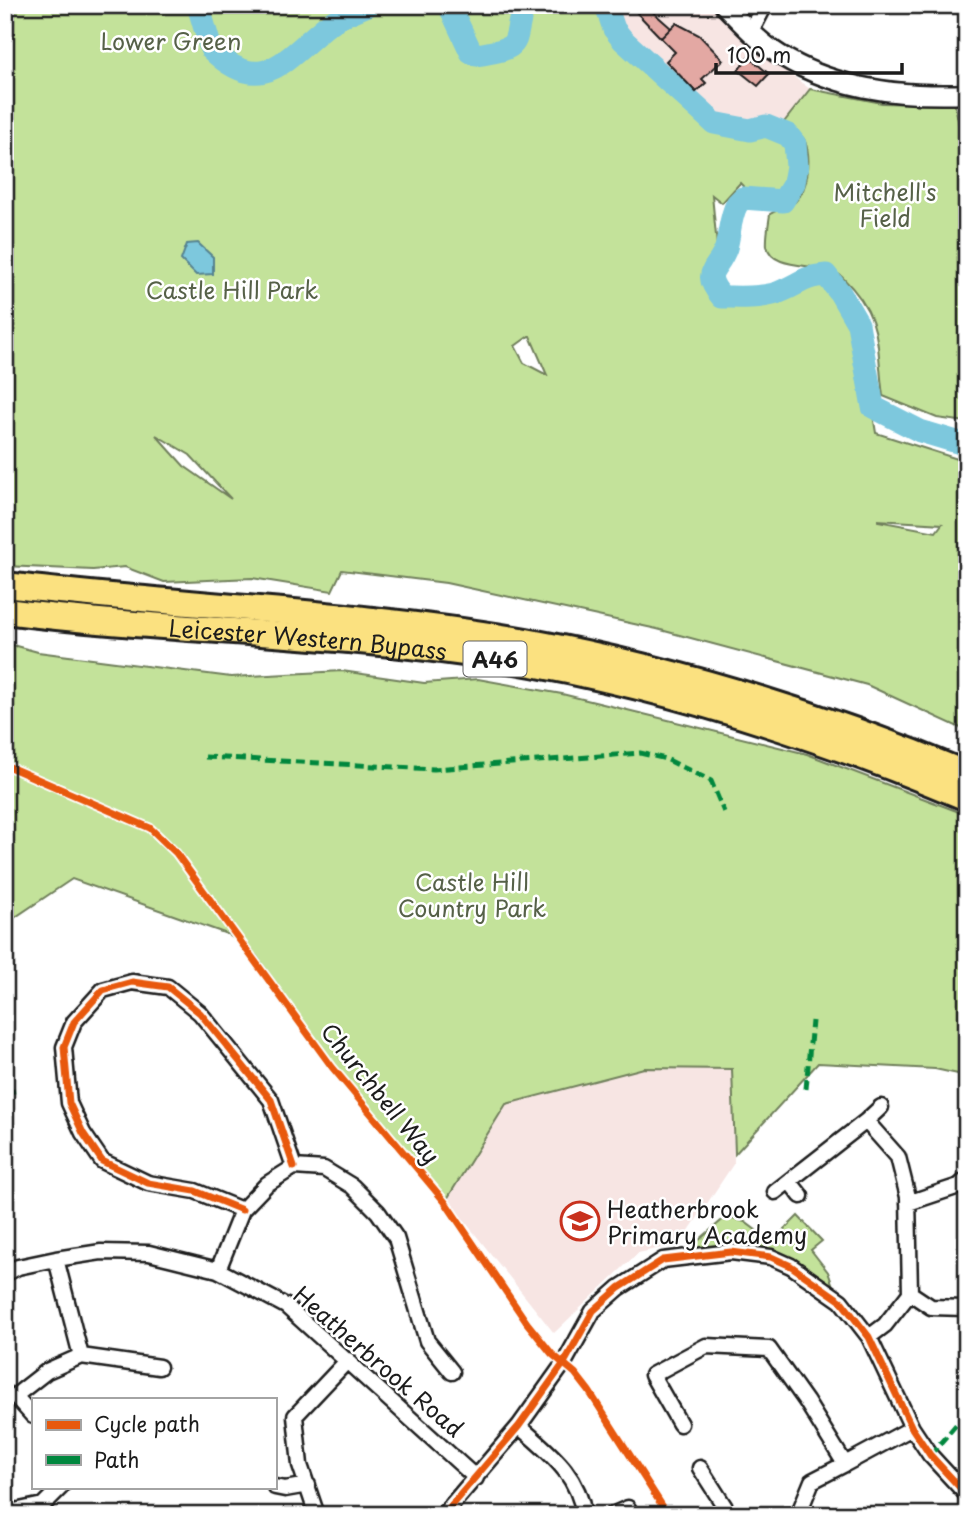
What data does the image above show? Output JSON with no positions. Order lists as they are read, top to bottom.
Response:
{
  "streets": {
    "highway": ["Leicester Western Bypass", "A46"],
    "street": ["Heatherbrook Road"],
    "cycle path": ["Churchbell Way"]
  },
  "parks": [
    "Lower Green",
    "Mitchell's Field",
    "Castle Hill Park",
    "Castle Hill Country Park"
  ],
  "places": {
    "school or university": ["Heatherbrook Primary Academy"]
  },
  "legend": ["Cycle path", "Path"],
  "scale_bar": "100 m"
}
